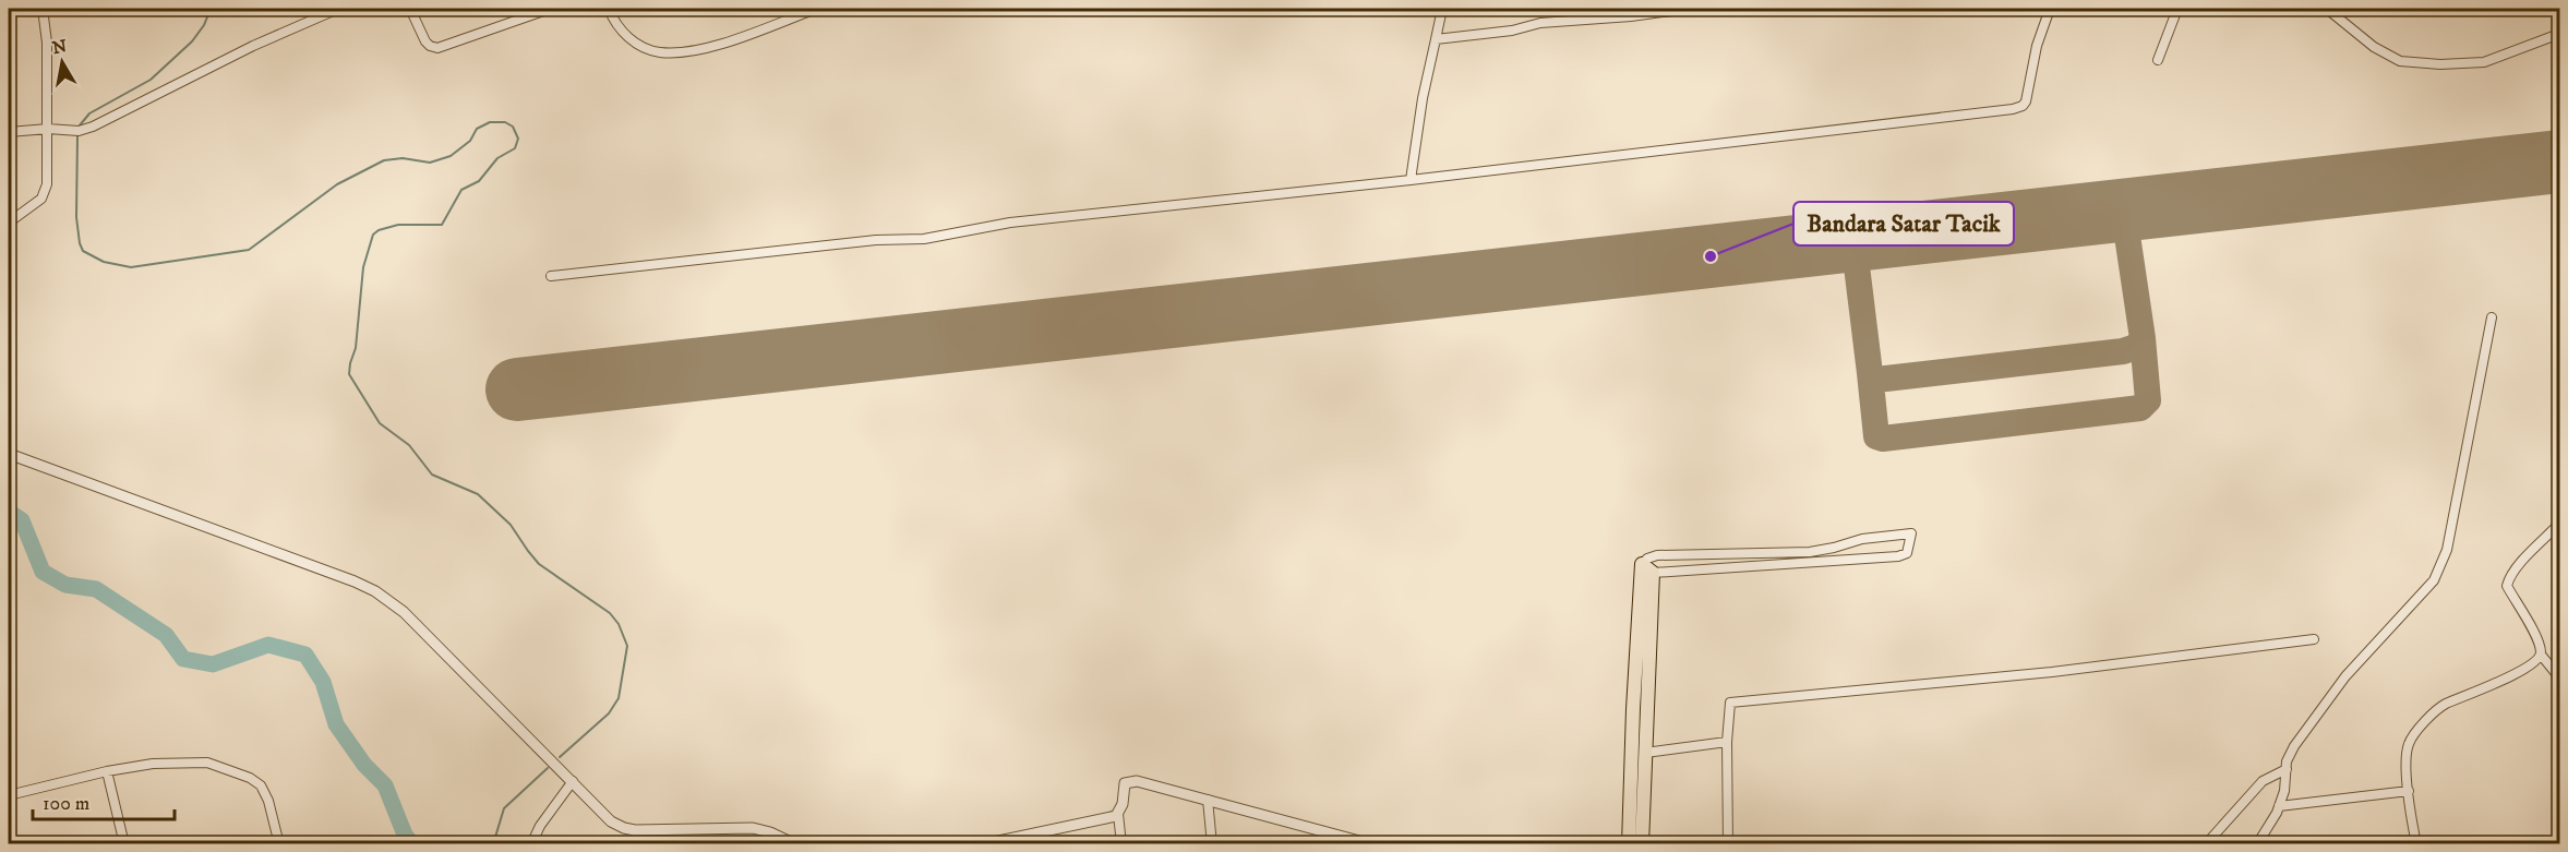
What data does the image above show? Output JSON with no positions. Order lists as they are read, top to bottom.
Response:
{
  "places": ["Bandara Satar Tacik"],
  "scale_bar": "100 m",
  "north": "top"
}
